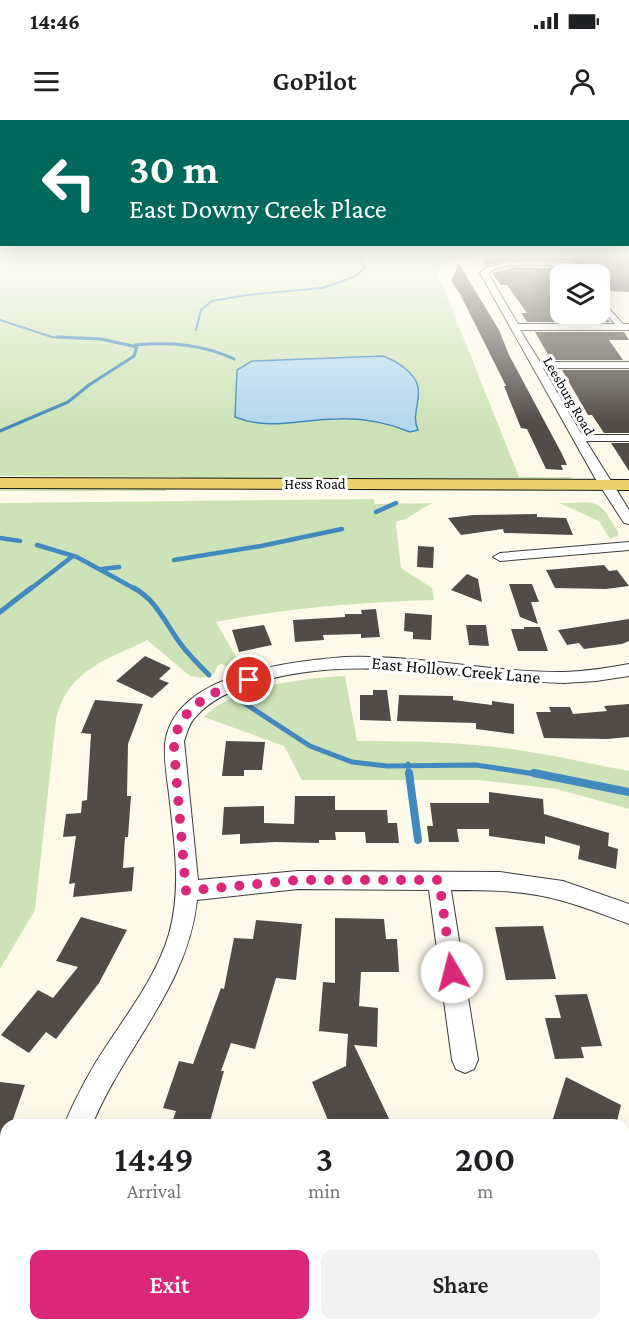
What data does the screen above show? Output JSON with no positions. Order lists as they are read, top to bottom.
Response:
{
  "streets": {
    "main road": ["Hess Road"],
    "street": ["Leesburg Road", "East Hollow Creek Lane"]
  },
  "crossings": [
    ["Leesburg Road", "Hess Road"]
  ],
  "page": {
    "status": "14:46",
    "header": "GoPilot",
    "turn": ["30 m", "East Downy Creek Place"],
    "eta": [
      "14:49",
      "Arrival",
      "3",
      "min",
      "200",
      "m"
    ],
    "buttons": ["Exit", "Share"]
  }
}
